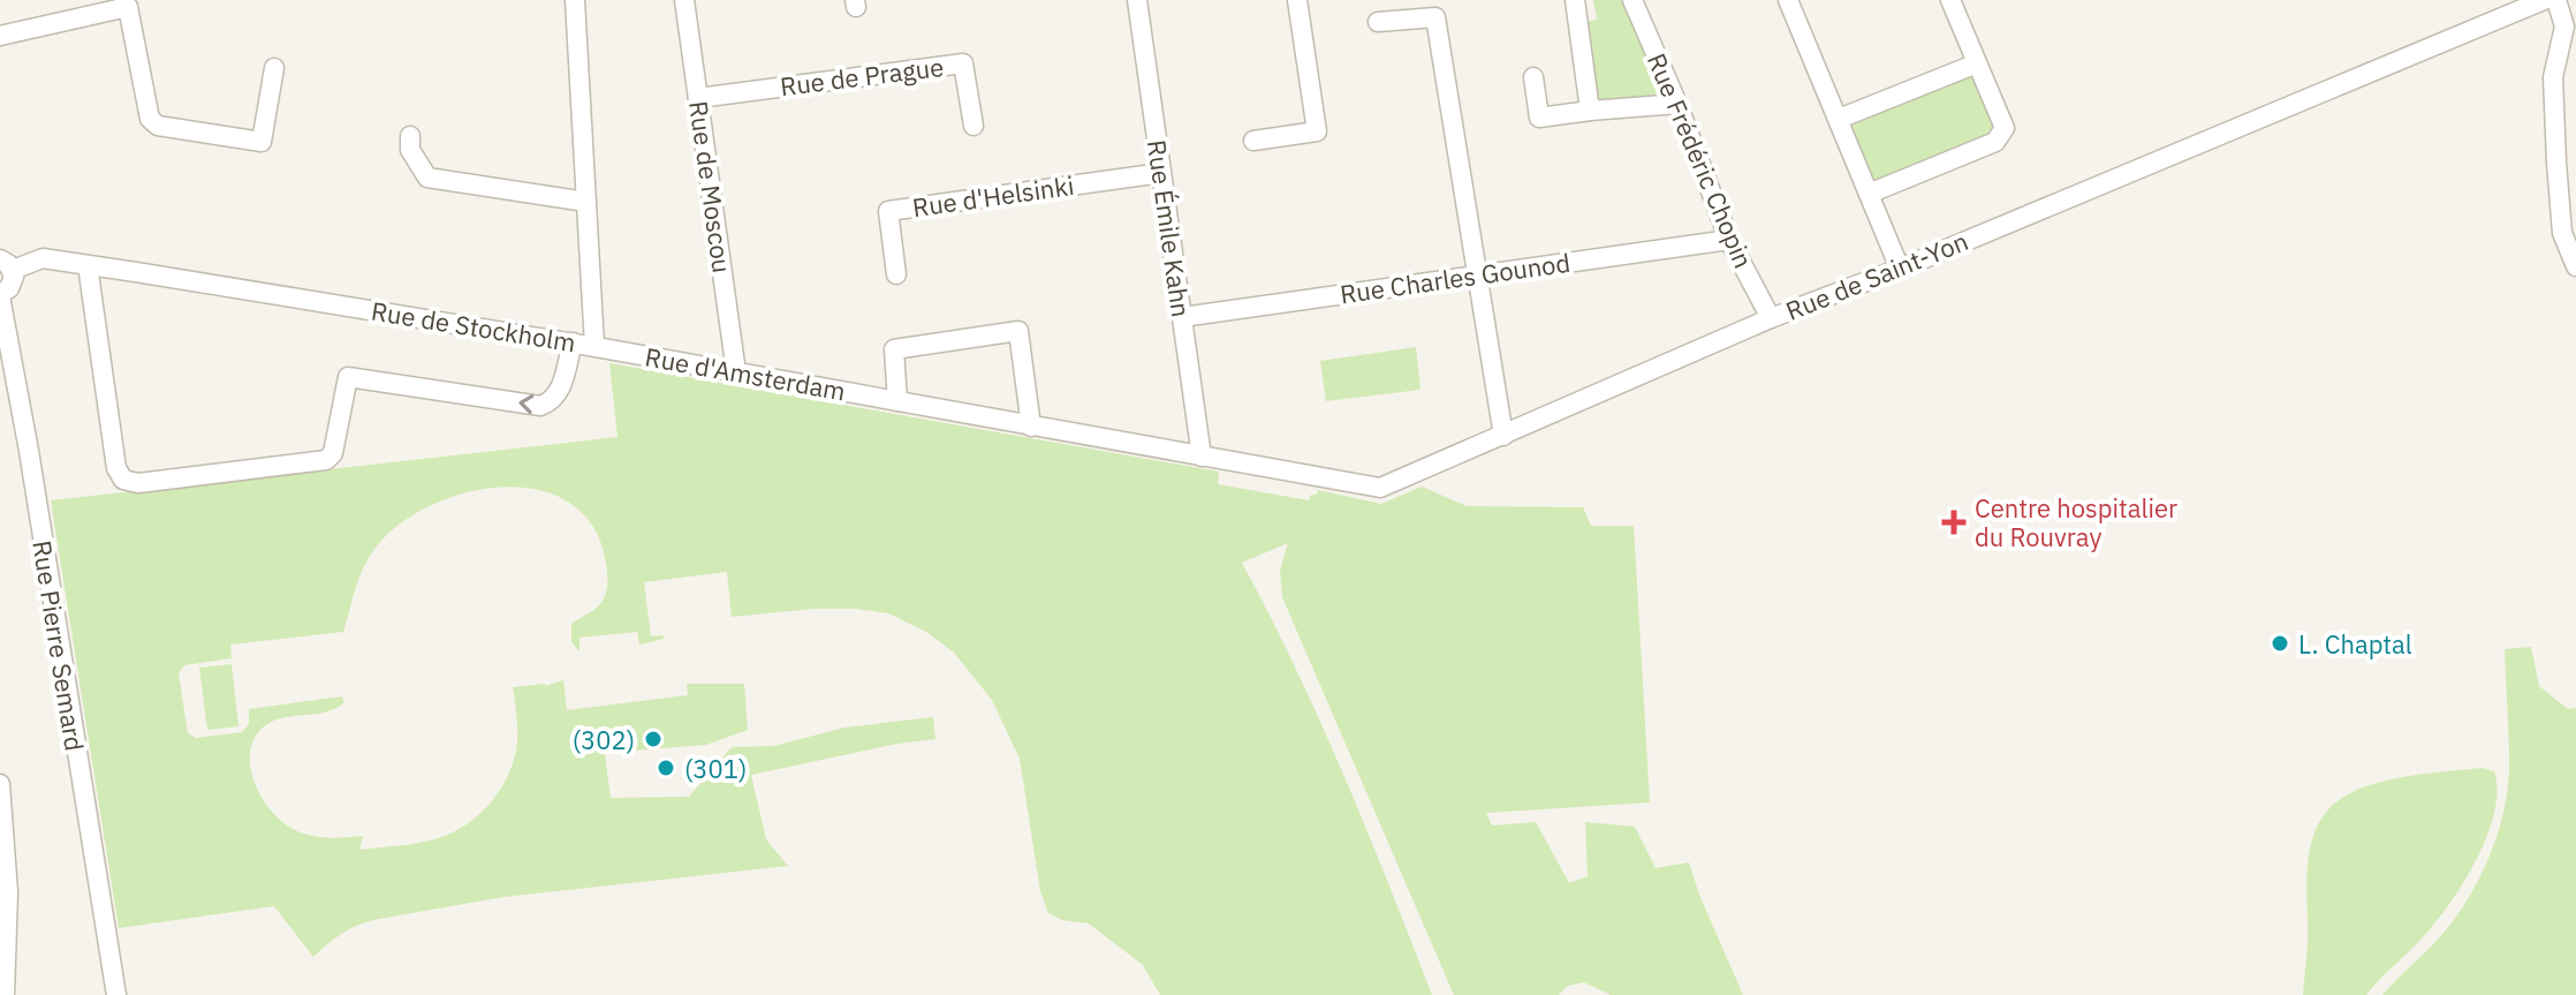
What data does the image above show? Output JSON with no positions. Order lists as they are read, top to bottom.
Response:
{
  "streets": {
    "street": [
      "Rue de Prague",
      "Rue Frédéric Chopin",
      "Rue de Moscou",
      "Rue d'Helsinki",
      "Rue Émile Kahn",
      "Rue de Saint-Yon",
      "Rue Charles Gounod",
      "Rue de Stockholm",
      "Rue d'Amsterdam",
      "Rue Pierre Semard"
    ]
  },
  "crossings": [
    ["Rue de Prague", "Rue de Moscou"],
    ["Rue Frédéric Chopin", "Rue de Saint-Yon"],
    ["Rue Frédéric Chopin", "Rue Charles Gounod"],
    ["Rue de Moscou", "Rue d'Amsterdam"],
    ["Rue d'Helsinki", "Rue Émile Kahn"],
    ["Rue Émile Kahn", "Rue de Saint-Yon"],
    ["Rue Émile Kahn", "Rue Charles Gounod"],
    ["Rue Émile Kahn", "Rue d'Amsterdam"],
    ["Rue de Saint-Yon", "Rue d'Amsterdam"],
    ["Rue de Stockholm", "Rue d'Amsterdam"]
  ],
  "places": {
    "health": ["Centre hospitalier du Rouvray"],
    "other": ["L. Chaptal", "(302)", "(301)"]
  }
}
